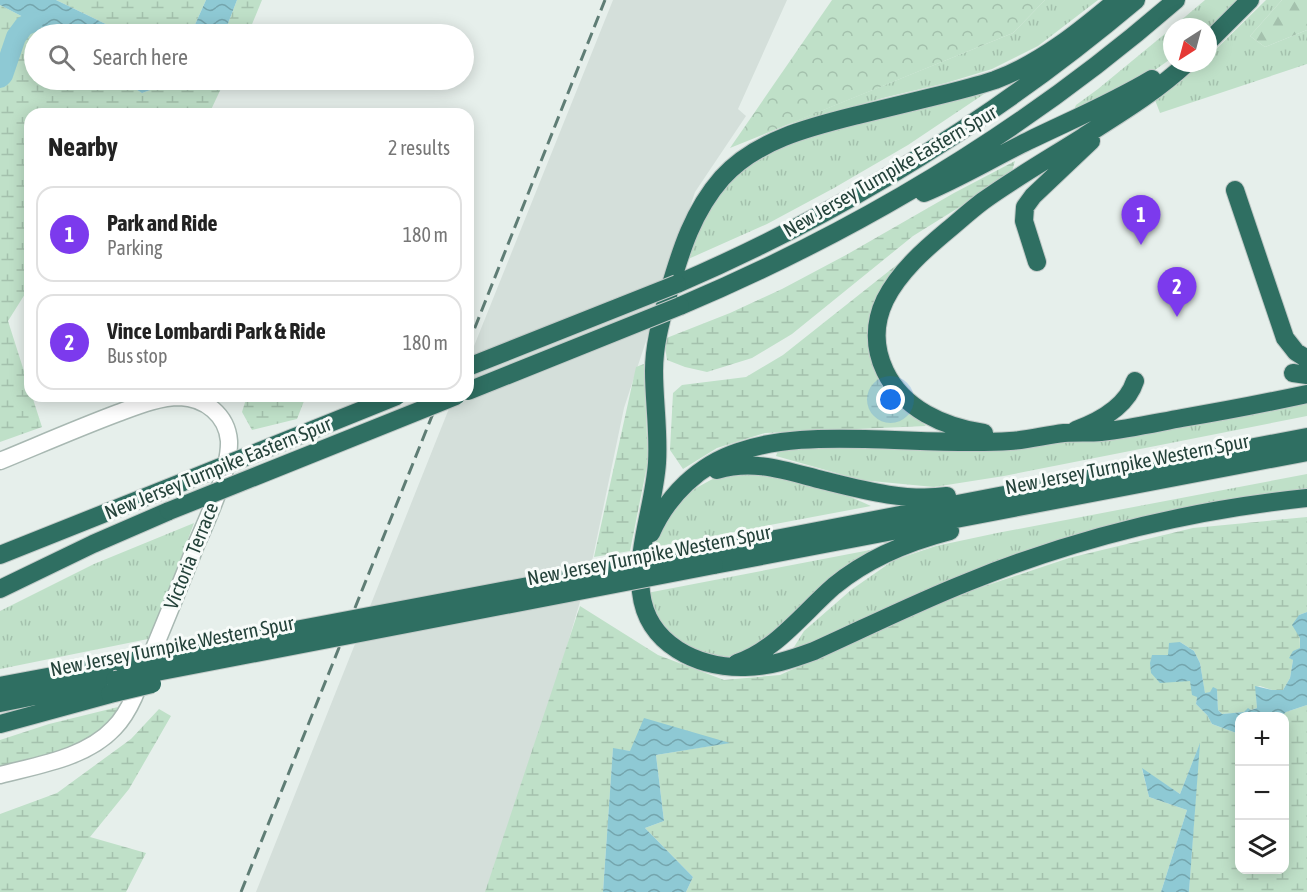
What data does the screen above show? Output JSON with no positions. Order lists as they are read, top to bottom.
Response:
{
  "streets": {
    "highway": ["New Jersey Turnpike Eastern Spur", "New Jersey Turnpike Western Spur"],
    "street": ["Victoria Terrace"]
  },
  "north": "bottom left",
  "page": {
    "search": "Search here",
    "heading": ["Nearby", "2 results"],
    "list": [
      {
        "mark": "1",
        "name": "Park and Ride",
        "note": "Parking",
        "value": "180 m"
      },
      {
        "mark": "2",
        "name": "Vince Lombardi Park & Ride",
        "note": "Bus stop",
        "value": "180 m"
      }
    ],
    "pins": ["1", "2"],
    "map_buttons": ["+", "−"]
  }
}
